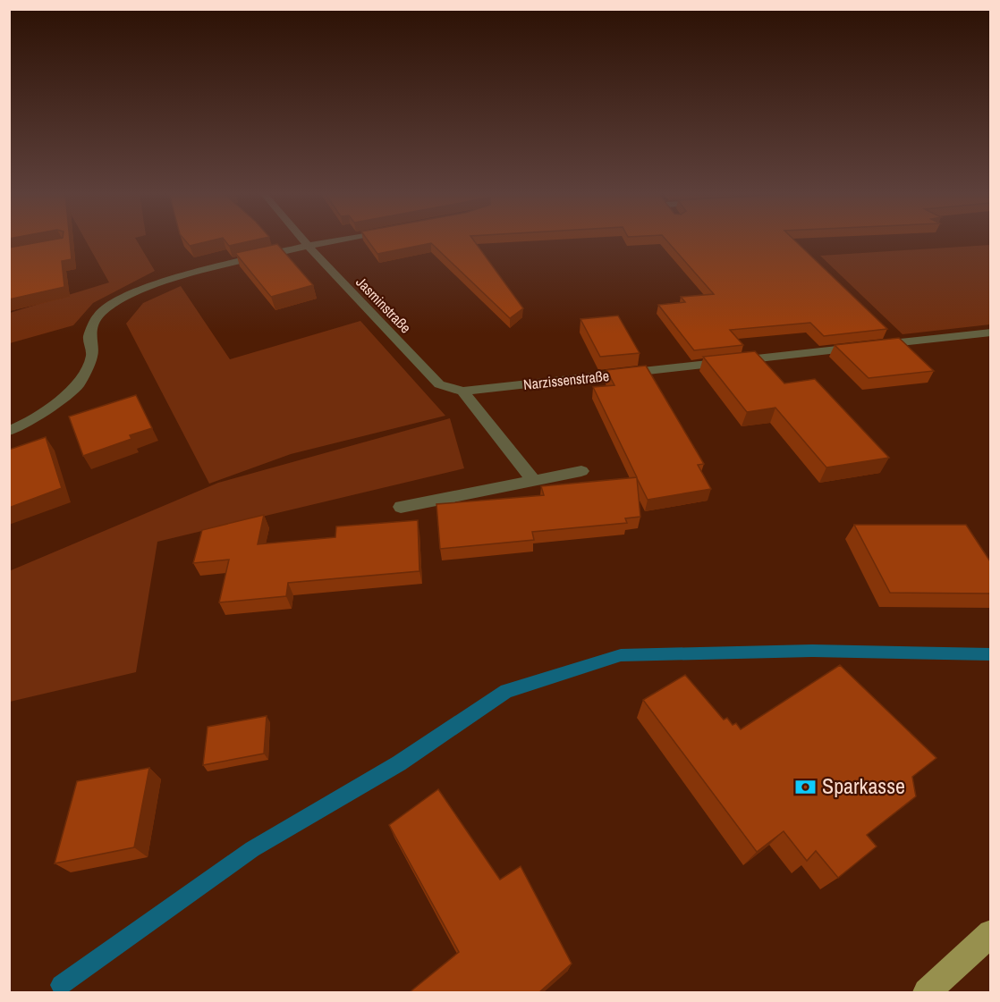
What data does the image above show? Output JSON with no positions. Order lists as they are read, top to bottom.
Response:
{
  "streets": {
    "street": ["Jasminstraße", "Narzissenstraße"]
  },
  "crossings": [
    ["Jasminstraße", "Narzissenstraße"]
  ],
  "places": {
    "bank": ["Sparkasse"]
  }
}
